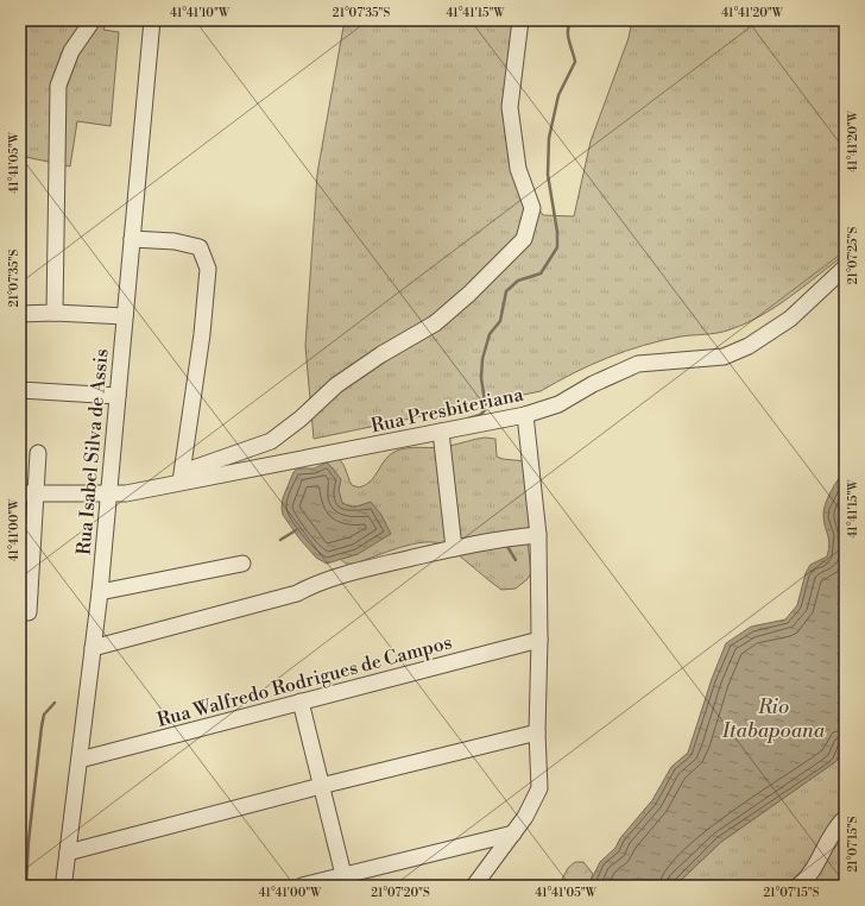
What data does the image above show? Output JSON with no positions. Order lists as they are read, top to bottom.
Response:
{
  "streets": {
    "street": ["Rua Presbiteriana", "Rua Isabel Silva de Assis", "Rua Walfredo Rodrigues de Campos"]
  },
  "crossings": [
    ["Rua Presbiteriana", "Rua Isabel Silva de Assis"],
    ["Rua Isabel Silva de Assis", "Rua Walfredo Rodrigues de Campos"]
  ],
  "water": ["Rio Itabapoana"],
  "coordinates": [
    "41°41'10\"W",
    "21°07'35\"S",
    "41°41'15\"W",
    "41°41'20\"W",
    "41°41'05\"W",
    "21°07'25\"S",
    "41°41'00\"W",
    "21°07'15\"S",
    "21°07'20\"S"
  ]
}
